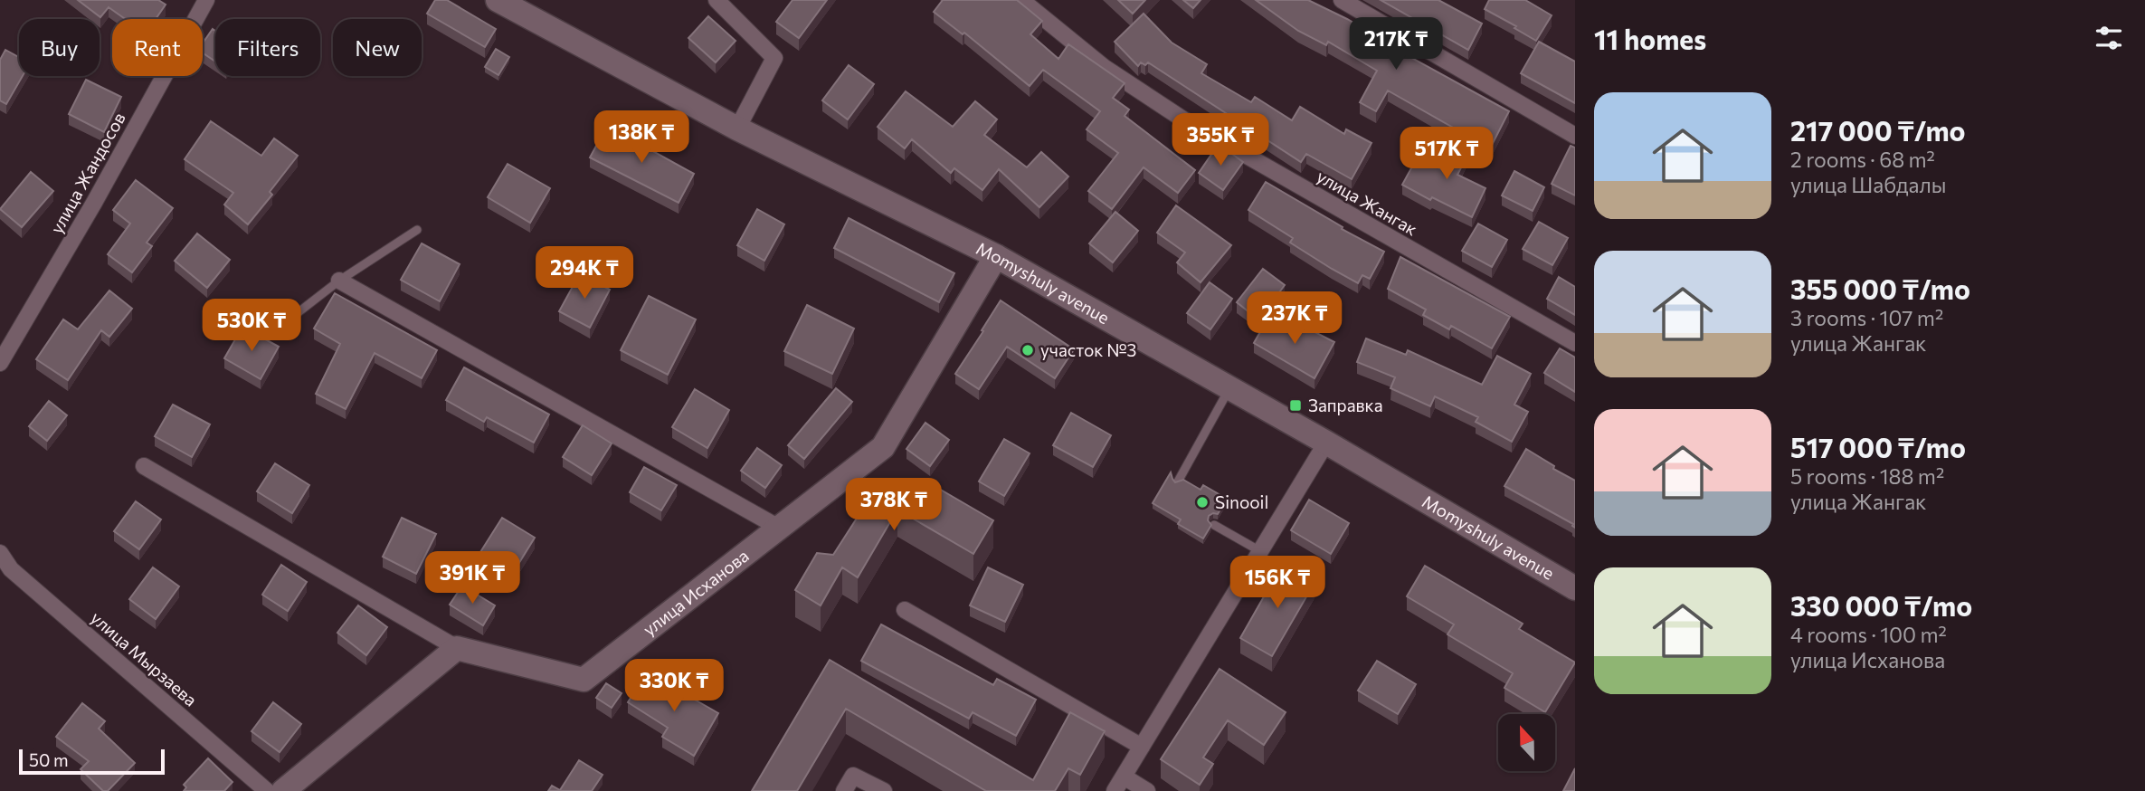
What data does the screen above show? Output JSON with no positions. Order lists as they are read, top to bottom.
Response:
{
  "streets": {
    "main road": ["Momyshuly avenue", "улица Исханова"],
    "street": ["улица Жандосов", "улица Жангак", "улица Мырзаева"]
  },
  "crossings": [
    ["Momyshuly avenue", "улица Исханова"]
  ],
  "places": {
    "other": ["участок №3", "Sinooil"],
    "transit": ["Заправка"]
  },
  "scale_bar": "50 m",
  "north": "top",
  "page": {
    "heading": "11 homes",
    "price": [
      "217K ₸",
      "138K ₸",
      "355K ₸",
      "517K ₸",
      "294K ₸",
      "237K ₸",
      "530K ₸",
      "378K ₸",
      "391K ₸",
      "156K ₸",
      "330K ₸"
    ],
    "chip": [
      "Buy",
      "Rent",
      "Filters",
      "New"
    ],
    "list": [
      {
        "name": "217 000 ₸/mo",
        "note": "2 rooms · 68 m² · улица Шабдалы"
      },
      {
        "name": "355 000 ₸/mo",
        "note": "3 rooms · 107 m² · улица Жангак"
      },
      {
        "name": "517 000 ₸/mo",
        "note": "5 rooms · 188 m² · улица Жангак"
      },
      {
        "name": "330 000 ₸/mo",
        "note": "4 rooms · 100 m² · улица Исханова"
      }
    ],
    "scale": "50 m"
  }
}
